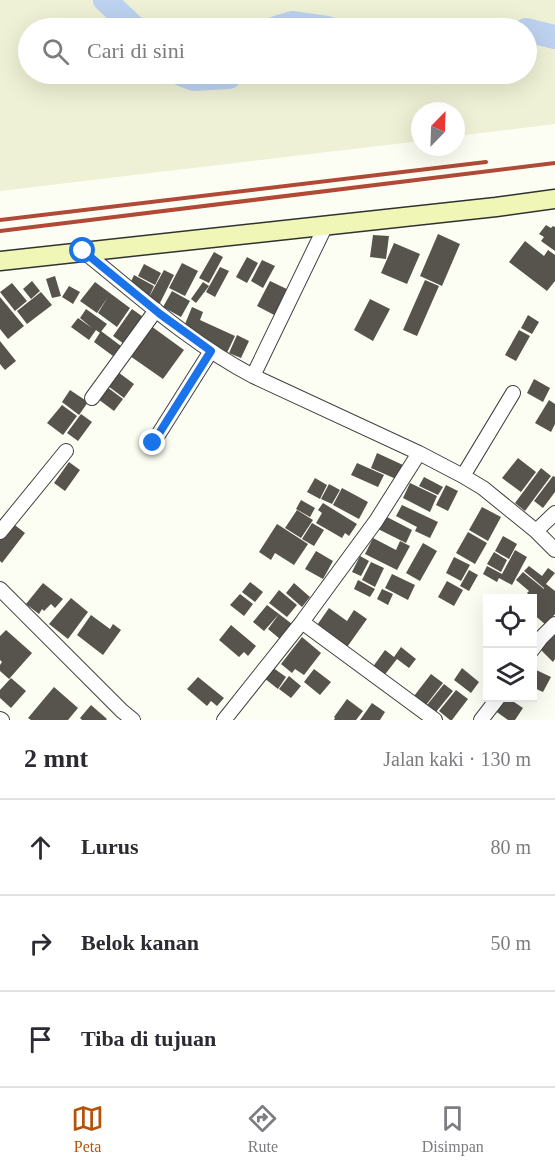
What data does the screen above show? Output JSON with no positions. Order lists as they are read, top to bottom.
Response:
{
  "north": "top right",
  "page": {
    "search": "Cari di sini",
    "heading": ["2 mnt", "Jalan kaki · 130 m"],
    "list": [
      ["Lurus", "80 m"],
      ["Belok kanan", "50 m"],
      "Tiba di tujuan"
    ],
    "nav": ["Peta", "Rute", "Disimpan"]
  }
}
